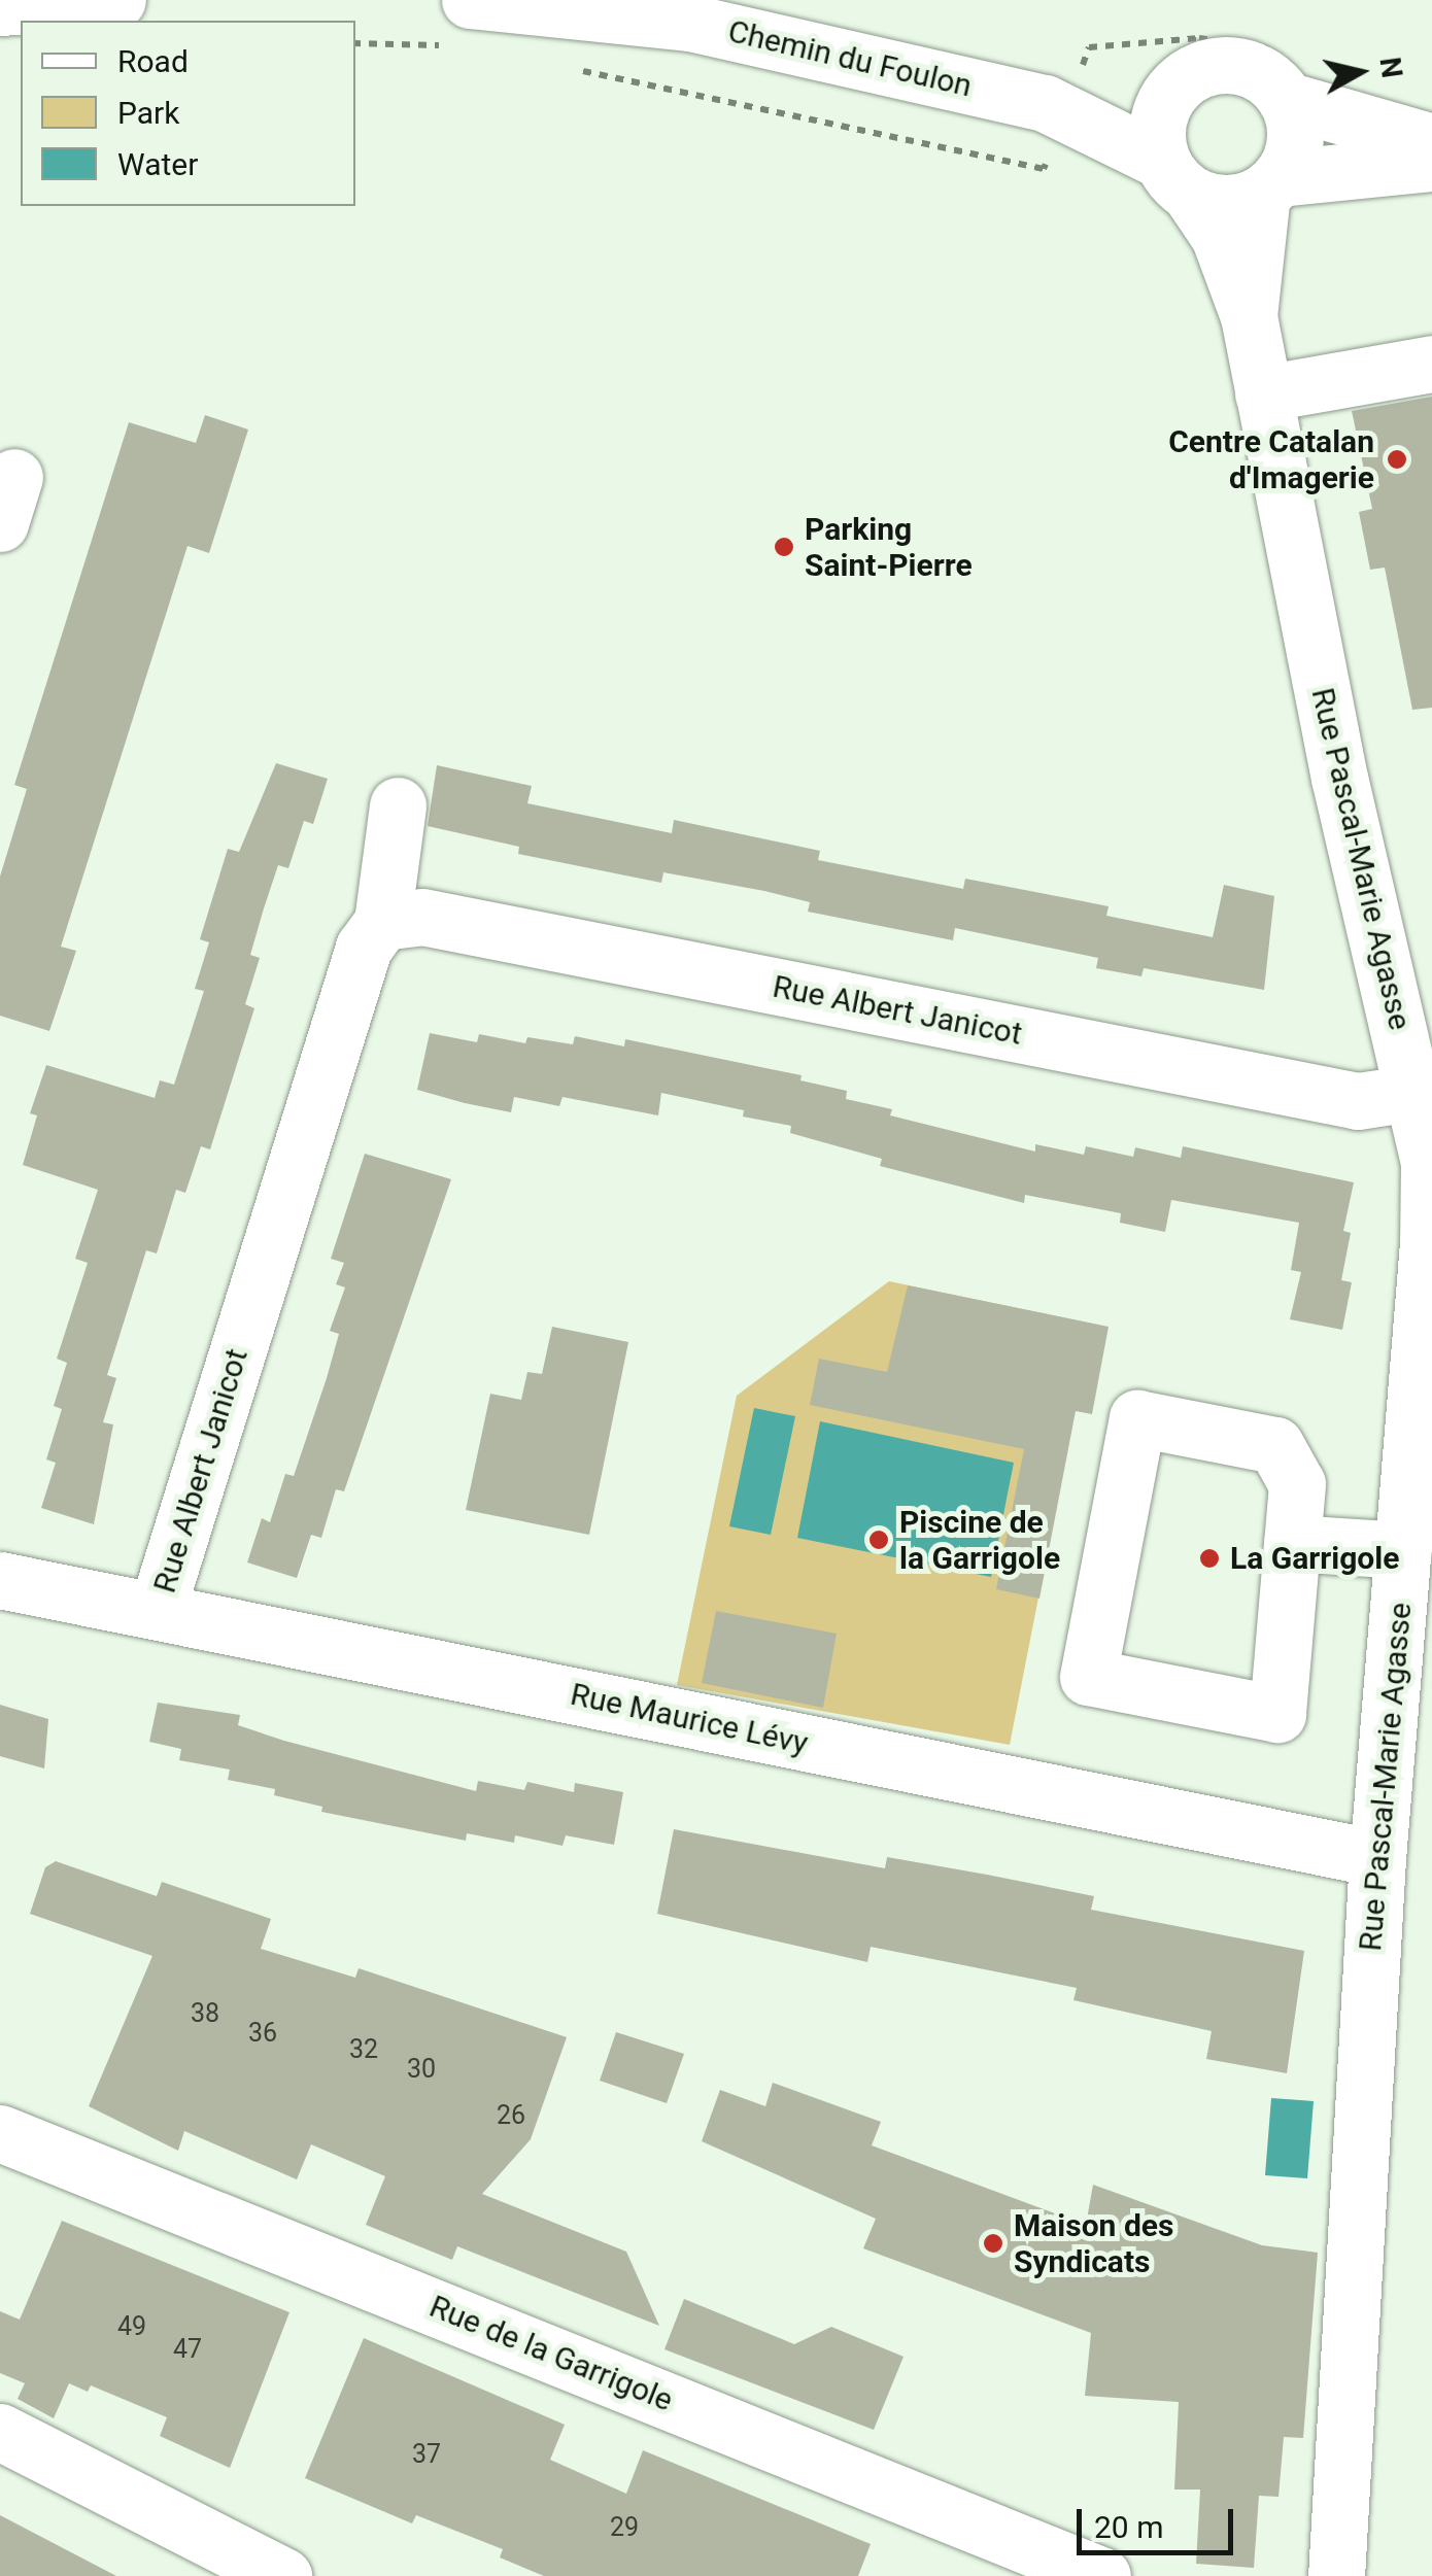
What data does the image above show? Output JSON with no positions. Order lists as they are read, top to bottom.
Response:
{
  "streets": {
    "street": [
      "Chemin du Foulon",
      "Rue Pascal-Marie Agasse",
      "Rue Albert Janicot",
      "Rue Maurice Lévy",
      "Rue de la Garrigole"
    ]
  },
  "crossings": [
    ["Chemin du Foulon", "Rue Pascal-Marie Agasse"],
    ["Rue Pascal-Marie Agasse", "Rue Albert Janicot"],
    ["Rue Pascal-Marie Agasse", "Rue Maurice Lévy"],
    ["Rue Albert Janicot", "Rue Maurice Lévy"]
  ],
  "places": [
    "Centre Catalan d'Imagerie",
    "Parking Saint-Pierre",
    "Piscine de la Garrigole",
    "La Garrigole",
    "Maison des Syndicats"
  ],
  "house_numbers": [
    "38",
    "36",
    "32",
    "30",
    "26",
    "49",
    "47",
    "37",
    "29"
  ],
  "legend": ["Road", "Park", "Water"],
  "scale_bar": "20 m",
  "north": "right"
}
